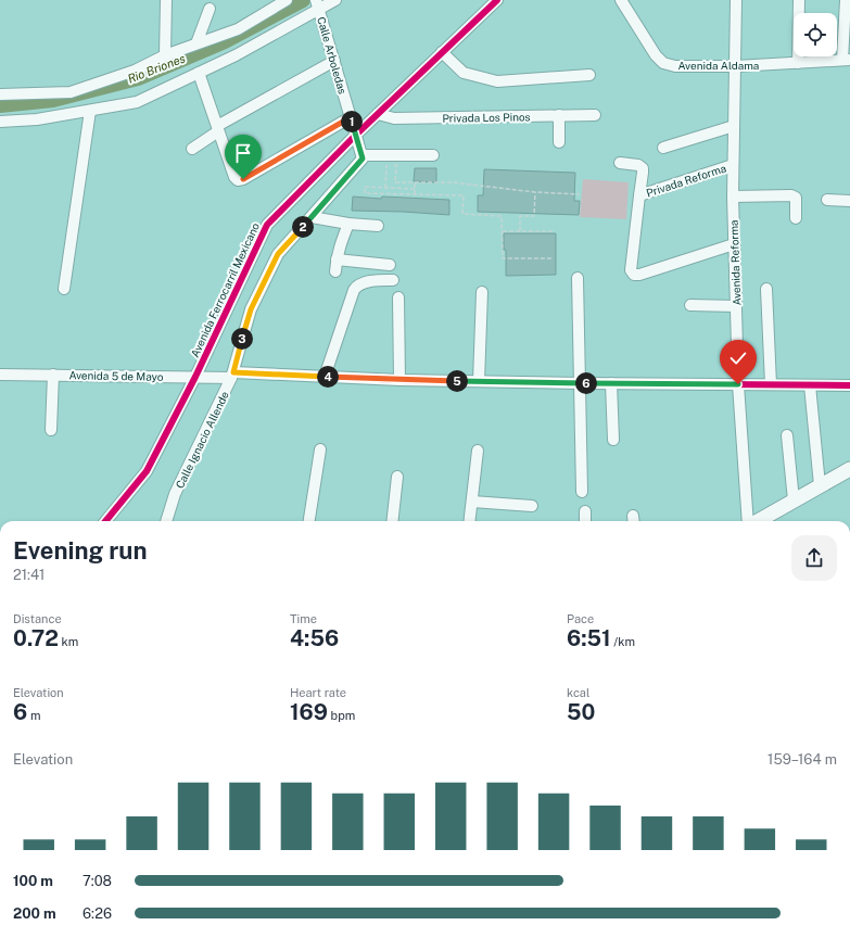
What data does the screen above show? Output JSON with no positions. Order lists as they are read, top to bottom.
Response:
{
  "streets": {
    "street": [
      "Calle Arboledas",
      "Avenida Aldama",
      "Privada Los Pinos",
      "Privada Reforma",
      "Avenida Reforma",
      "Avenida Ferrocarril Mexicano",
      "Avenida 5 de Mayo",
      "Calle Ignacio Allende"
    ]
  },
  "crossings": [
    ["Calle Arboledas", "Avenida Ferrocarril Mexicano"],
    ["Avenida Aldama", "Avenida Reforma"],
    ["Privada Los Pinos", "Avenida Ferrocarril Mexicano"],
    ["Privada Reforma", "Avenida Reforma"],
    ["Avenida Reforma", "Avenida 5 de Mayo"],
    ["Avenida Ferrocarril Mexicano", "Avenida 5 de Mayo"],
    ["Avenida 5 de Mayo", "Calle Ignacio Allende"]
  ],
  "water": ["Rio Briones"],
  "page": {
    "pins": [
      "1",
      "2",
      "3",
      "4",
      "5",
      "6"
    ],
    "heading": ["Evening run", "21:41"],
    "stats": [
      ["Distance", "0.72 km"],
      ["Time", "4:56"],
      ["Pace", "6:51 /km"],
      ["Elevation", "6 m"],
      ["Heart rate", "169 bpm"],
      ["kcal", "50"]
    ],
    "chart": ["Elevation", "159–164 m"],
    "list": [
      {
        "name": "100 m",
        "note": "7:08"
      },
      {
        "name": "200 m",
        "note": "6:26"
      }
    ]
  }
}
